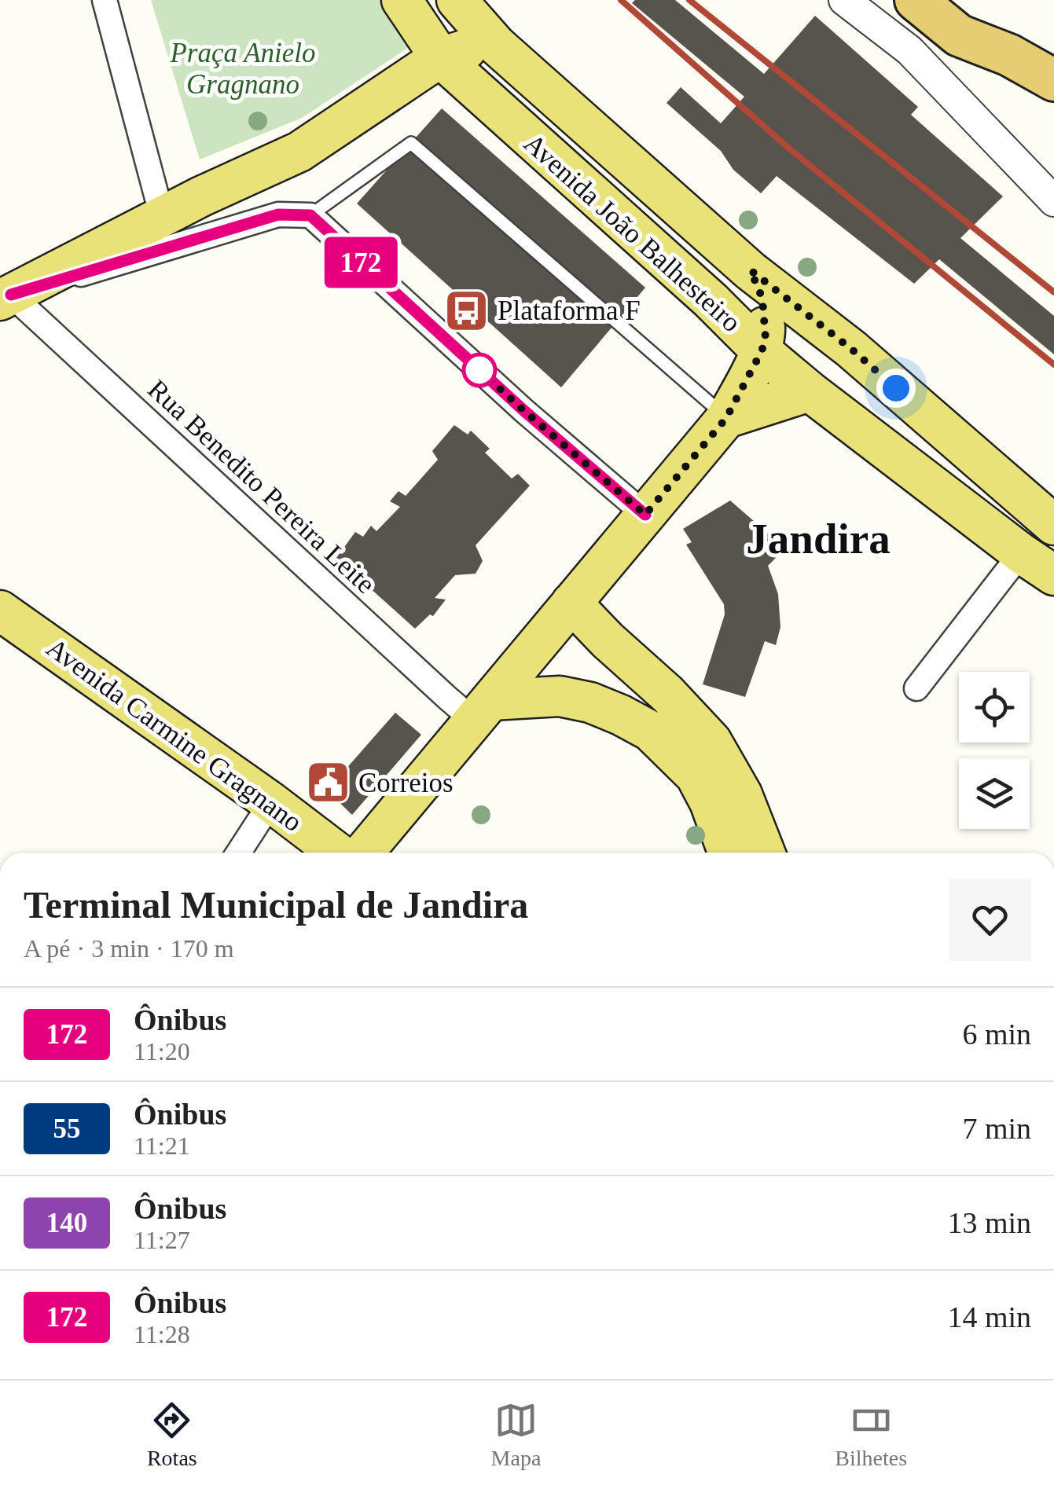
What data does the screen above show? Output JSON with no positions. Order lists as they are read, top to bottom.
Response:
{
  "streets": {
    "main road": ["Avenida João Balhesteiro", "Avenida Carmine Gragnano"],
    "street": ["Rua Benedito Pereira Leite"]
  },
  "districts": ["Jandira"],
  "parks": ["Praça Anielo Gragnano"],
  "places": {
    "bus stop": ["Plataforma F"],
    "public building": ["Correios"]
  },
  "lines": ["bus line 172"],
  "page": {
    "on_map": "172",
    "heading": ["Terminal Municipal de Jandira", "A pé · 3 min · 170 m"],
    "list": [
      {
        "mark": "172",
        "name": "Ônibus",
        "note": "11:20",
        "value": "6 min"
      },
      {
        "mark": "55",
        "name": "Ônibus",
        "note": "11:21",
        "value": "7 min"
      },
      {
        "mark": "140",
        "name": "Ônibus",
        "note": "11:27",
        "value": "13 min"
      },
      {
        "mark": "172",
        "name": "Ônibus",
        "note": "11:28",
        "value": "14 min"
      }
    ],
    "tabs": ["Rotas", "Mapa", "Bilhetes"]
  }
}
